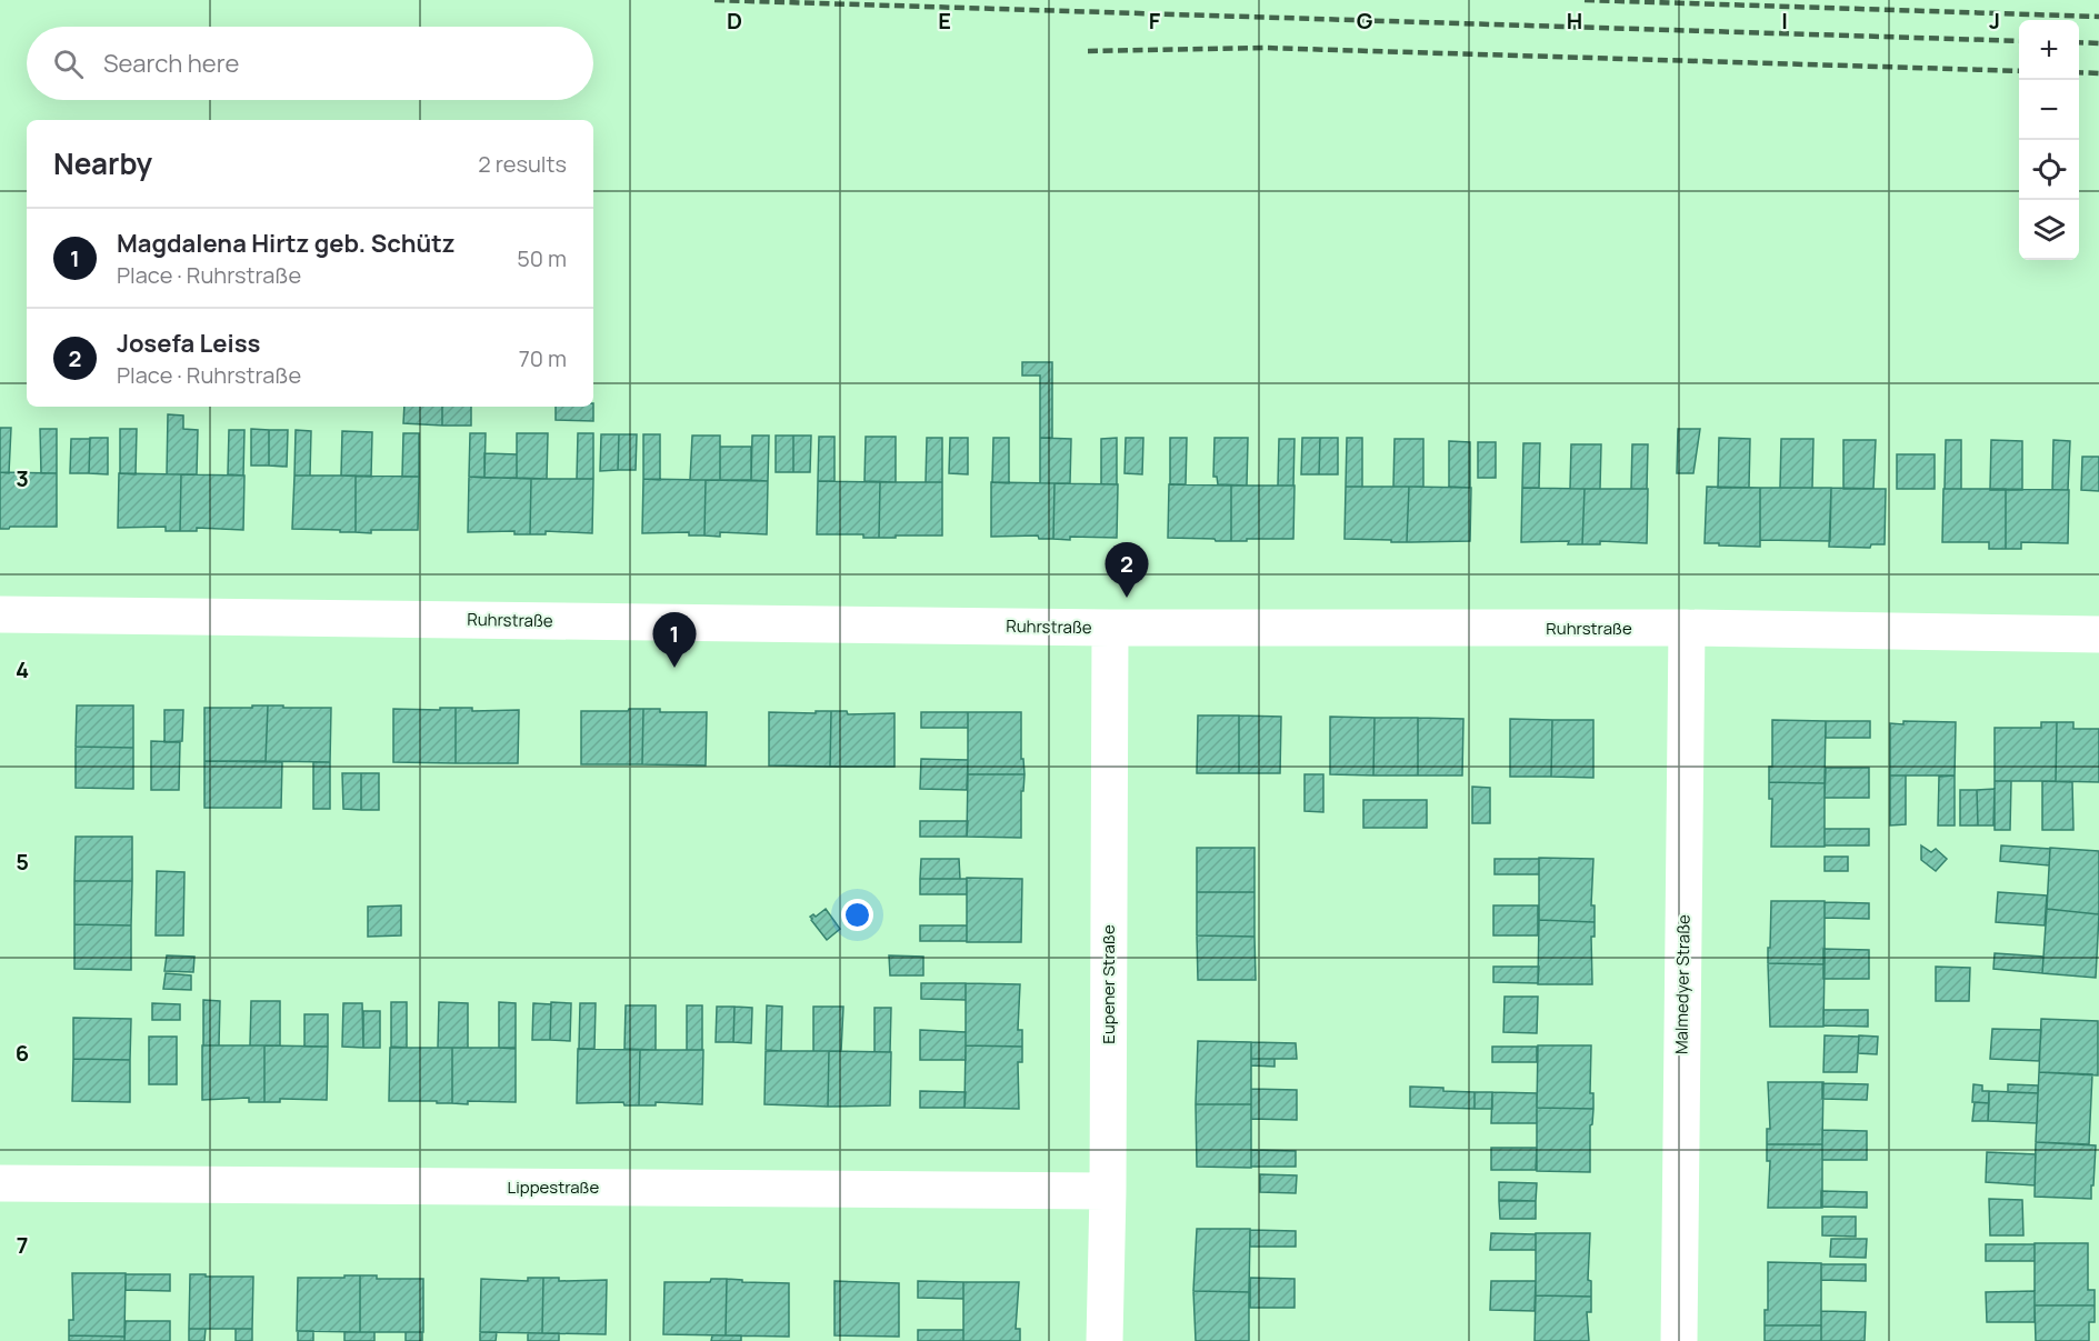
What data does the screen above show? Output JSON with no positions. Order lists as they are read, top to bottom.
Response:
{
  "streets": {
    "street": [
      "Ruhrstraße",
      "Eupener Straße",
      "Malmedyer Straße",
      "Lippestraße"
    ]
  },
  "crossings": [
    ["Ruhrstraße", "Eupener Straße"],
    ["Ruhrstraße", "Malmedyer Straße"],
    ["Eupener Straße", "Lippestraße"]
  ],
  "page": {
    "map_buttons": ["+", "−"],
    "search": "Search here",
    "heading": ["Nearby", "2 results"],
    "list": [
      {
        "mark": "1",
        "name": "Magdalena Hirtz geb. Schütz",
        "note": "Place · Ruhrstraße",
        "value": "50 m"
      },
      {
        "mark": "2",
        "name": "Josefa Leiss",
        "note": "Place · Ruhrstraße",
        "value": "70 m"
      }
    ],
    "pins": ["2", "1"]
  },
  "grid": {
    "columns": [
      "D",
      "E",
      "F",
      "G",
      "H",
      "I",
      "J"
    ],
    "rows": [
      "3",
      "4",
      "5",
      "6",
      "7"
    ]
  }
}
